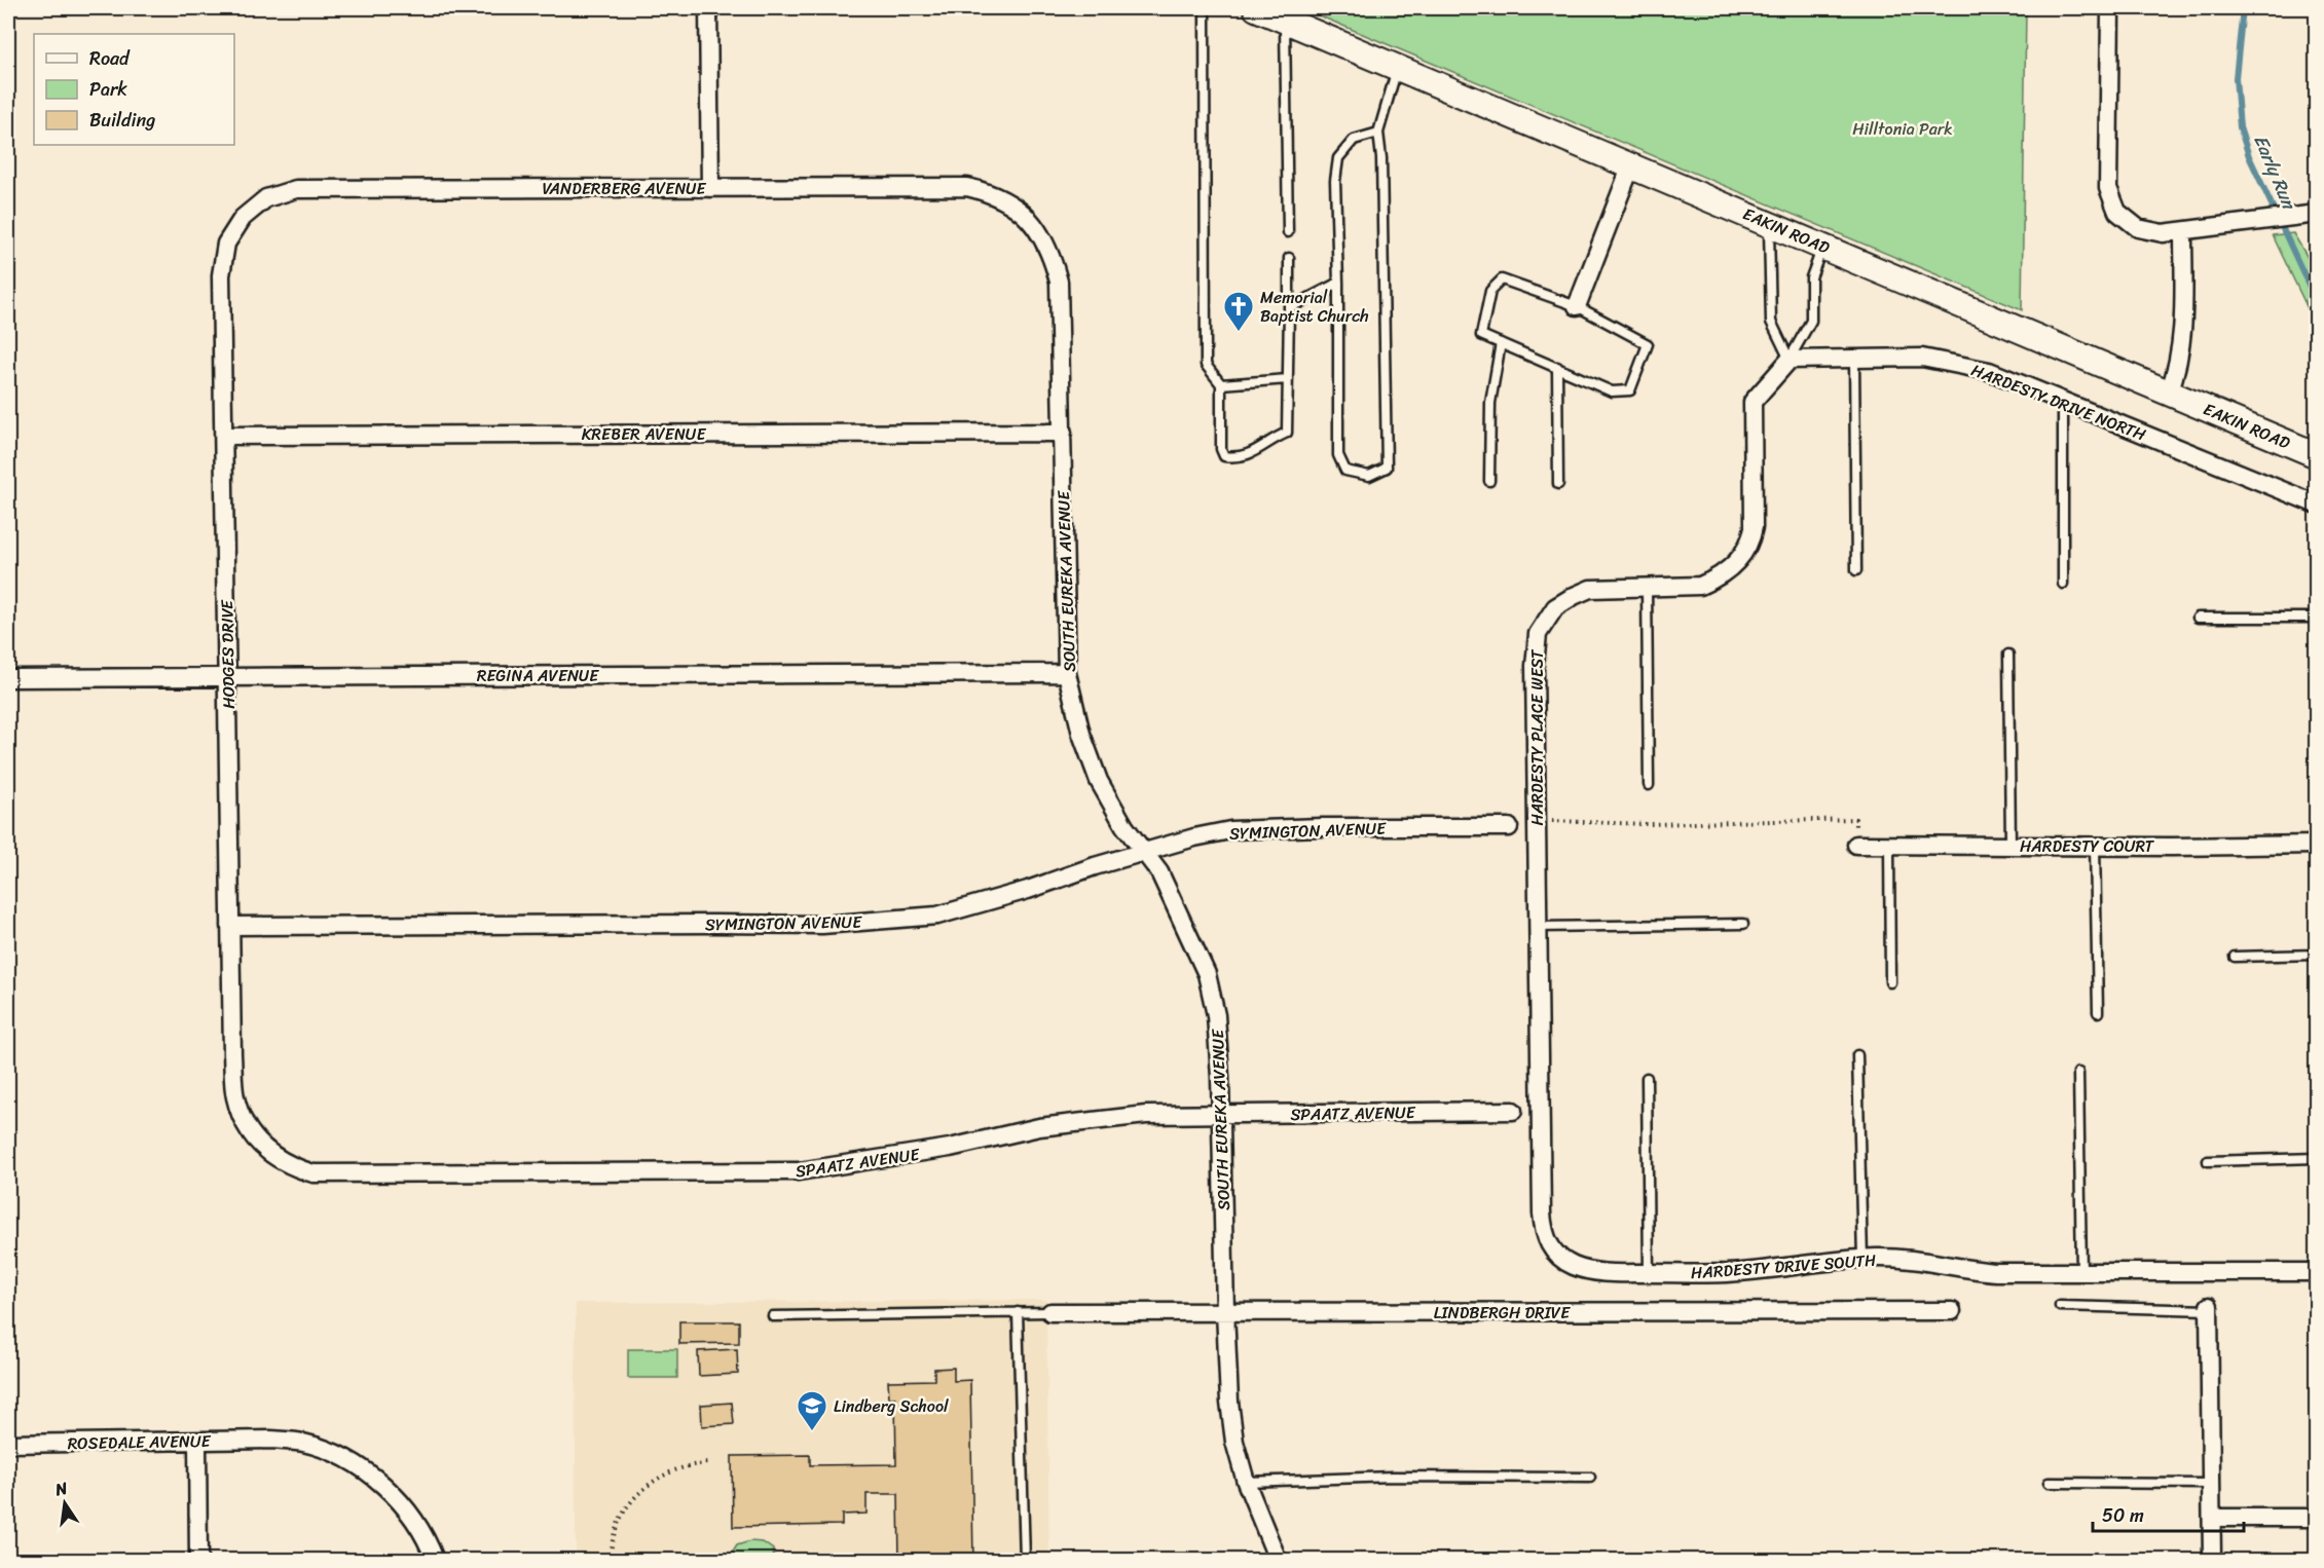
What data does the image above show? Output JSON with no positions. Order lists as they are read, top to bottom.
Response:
{
  "streets": {
    "street": [
      "VANDERBERG AVENUE",
      "EAKIN ROAD",
      "HARDESTY DRIVE NORTH",
      "KREBER AVENUE",
      "SOUTH EUREKA AVENUE",
      "HODGES DRIVE",
      "REGINA AVENUE",
      "HARDESTY PLACE WEST",
      "SYMINGTON AVENUE",
      "HARDESTY COURT",
      "SPAATZ AVENUE",
      "HARDESTY DRIVE SOUTH",
      "LINDBERGH DRIVE",
      "ROSEDALE AVENUE"
    ]
  },
  "crossings": [
    ["VANDERBERG AVENUE", "SOUTH EUREKA AVENUE"],
    ["VANDERBERG AVENUE", "HODGES DRIVE"],
    ["EAKIN ROAD", "HARDESTY PLACE WEST"],
    ["HARDESTY DRIVE NORTH", "HARDESTY PLACE WEST"],
    ["KREBER AVENUE", "SOUTH EUREKA AVENUE"],
    ["KREBER AVENUE", "HODGES DRIVE"],
    ["SOUTH EUREKA AVENUE", "REGINA AVENUE"],
    ["SOUTH EUREKA AVENUE", "SYMINGTON AVENUE"],
    ["SOUTH EUREKA AVENUE", "SPAATZ AVENUE"],
    ["SOUTH EUREKA AVENUE", "LINDBERGH DRIVE"],
    ["HODGES DRIVE", "REGINA AVENUE"],
    ["HODGES DRIVE", "SYMINGTON AVENUE"],
    ["HODGES DRIVE", "SPAATZ AVENUE"],
    ["HARDESTY PLACE WEST", "HARDESTY DRIVE SOUTH"]
  ],
  "water": ["Early Run"],
  "parks": ["Hilltonia Park"],
  "places": {
    "church": ["Memorial Baptist Church"],
    "school or university": ["Lindberg School"]
  },
  "legend": ["Road", "Park", "Building"],
  "scale_bar": "50 m",
  "north": "top"
}
